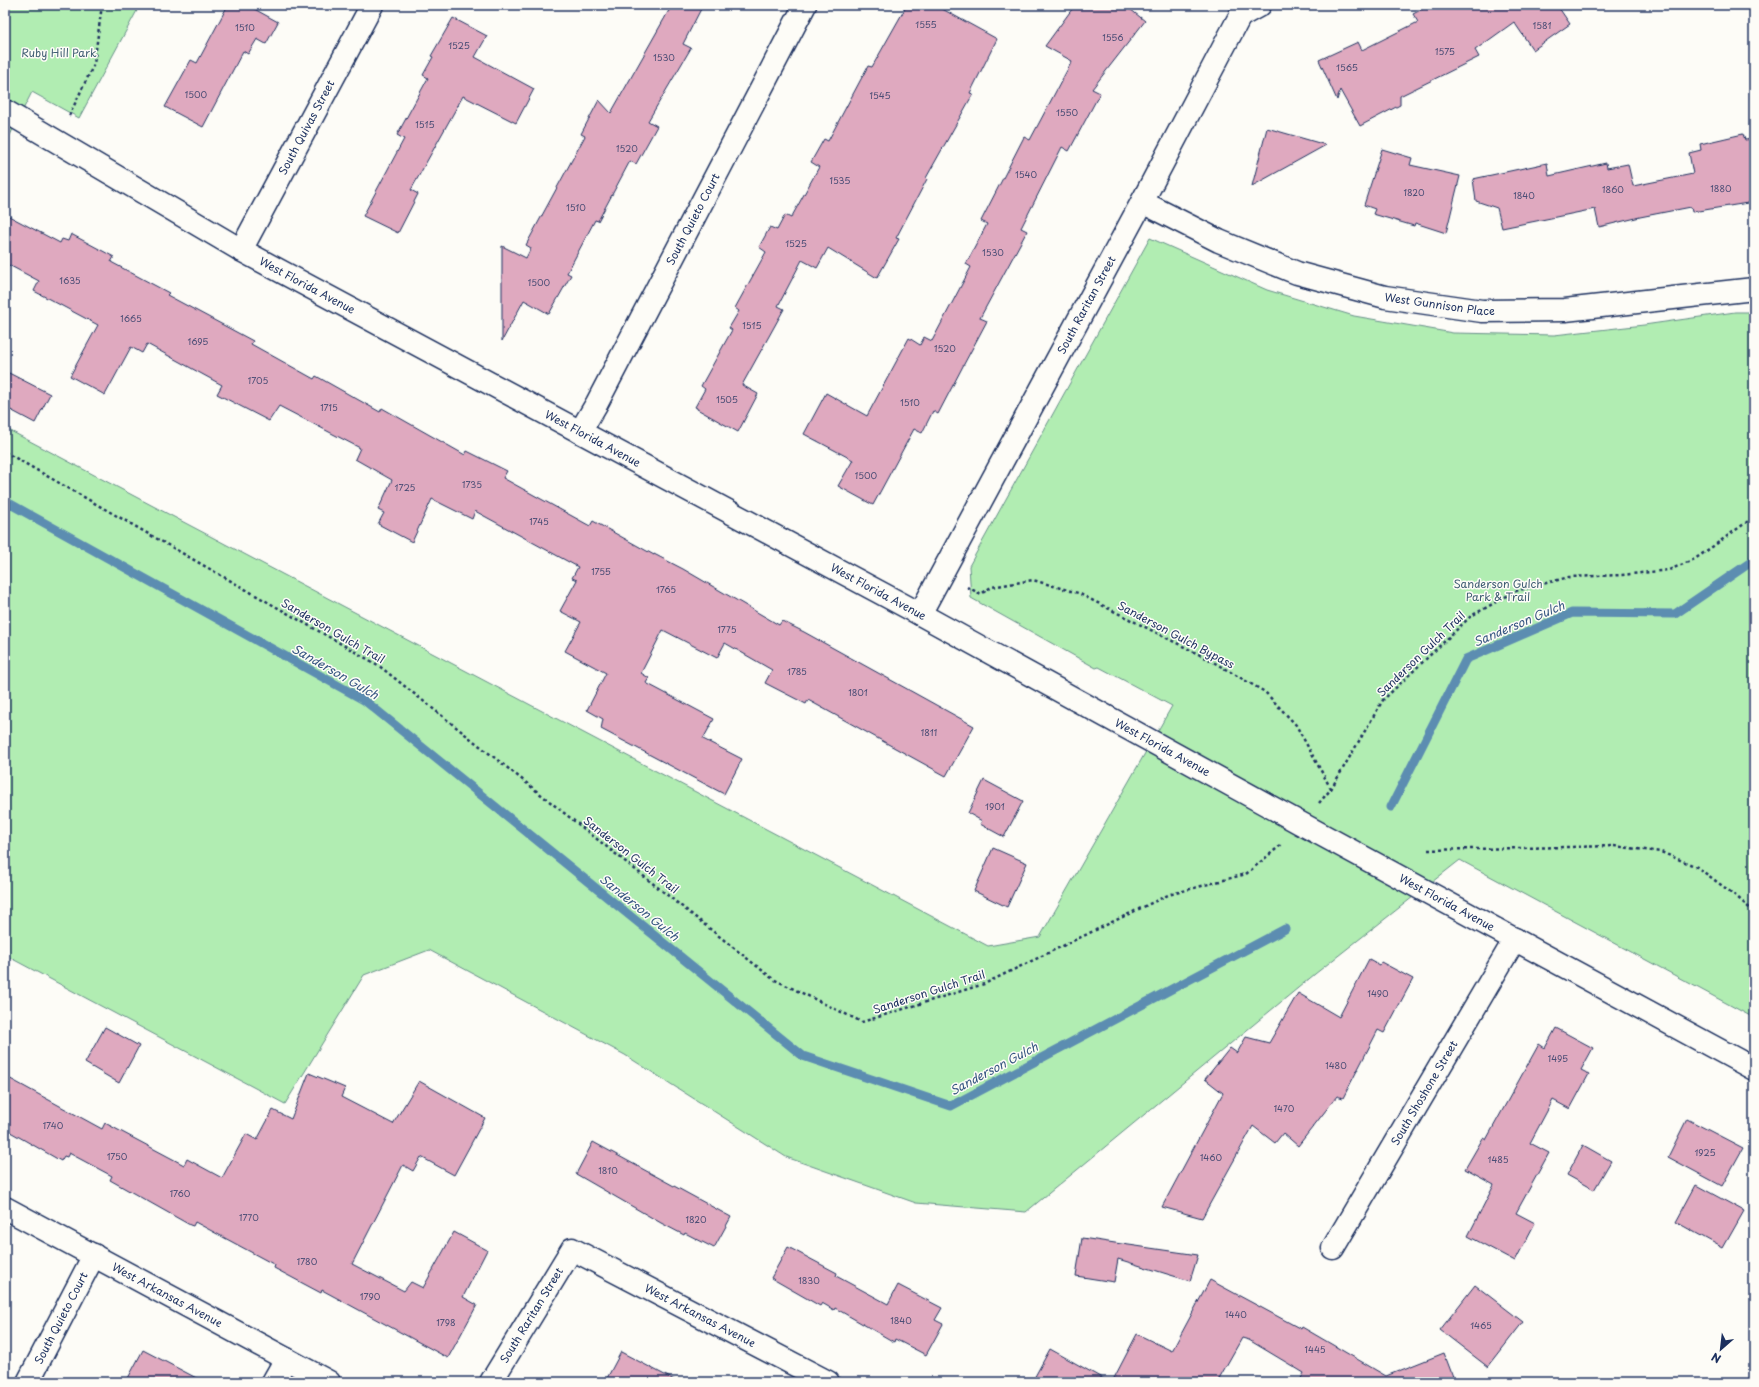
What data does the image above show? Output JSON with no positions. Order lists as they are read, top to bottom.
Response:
{
  "streets": {
    "street": [
      "South Quivas Street",
      "South Quieto Court",
      "West Florida Avenue",
      "West Gunnison Place",
      "South Raritan Street",
      "South Shoshone Street",
      "West Arkansas Avenue"
    ],
    "path": ["Sanderson Gulch Trail", "Sanderson Gulch Bypass"]
  },
  "crossings": [
    ["South Quivas Street", "West Florida Avenue"],
    ["South Quieto Court", "West Florida Avenue"],
    ["South Quieto Court", "West Arkansas Avenue"],
    ["West Florida Avenue", "South Raritan Street"],
    ["West Florida Avenue", "South Shoshone Street"],
    ["West Gunnison Place", "South Raritan Street"],
    ["South Raritan Street", "West Arkansas Avenue"],
    ["Sanderson Gulch Trail", "Sanderson Gulch Bypass"]
  ],
  "water": ["Sanderson Gulch"],
  "parks": ["Ruby Hill Park", "Sanderson Gulch Park & Trail"],
  "house_numbers": [
    "1555",
    "1581",
    "1510",
    "1556",
    "1525",
    "1575",
    "1530",
    "1565",
    "1500",
    "1545",
    "1550",
    "1515",
    "1520",
    "1540",
    "1535",
    "1880",
    "1860",
    "1820",
    "1840",
    "1510",
    "1525",
    "1530",
    "1635",
    "1500",
    "1665",
    "1515",
    "1695",
    "1520",
    "1705",
    "1505",
    "1510",
    "1715",
    "1500",
    "1735",
    "1725",
    "1745",
    "1755",
    "1765",
    "1775",
    "1785",
    "1801",
    "1811",
    "1901",
    "1490",
    "1495",
    "1480",
    "1470",
    "1740",
    "1925",
    "1750",
    "1460",
    "1485",
    "1810",
    "1760",
    "1770",
    "1820",
    "1780",
    "1830",
    "1790",
    "1440",
    "1840",
    "1798",
    "1465",
    "1445"
  ],
  "north": "bottom left"
}
